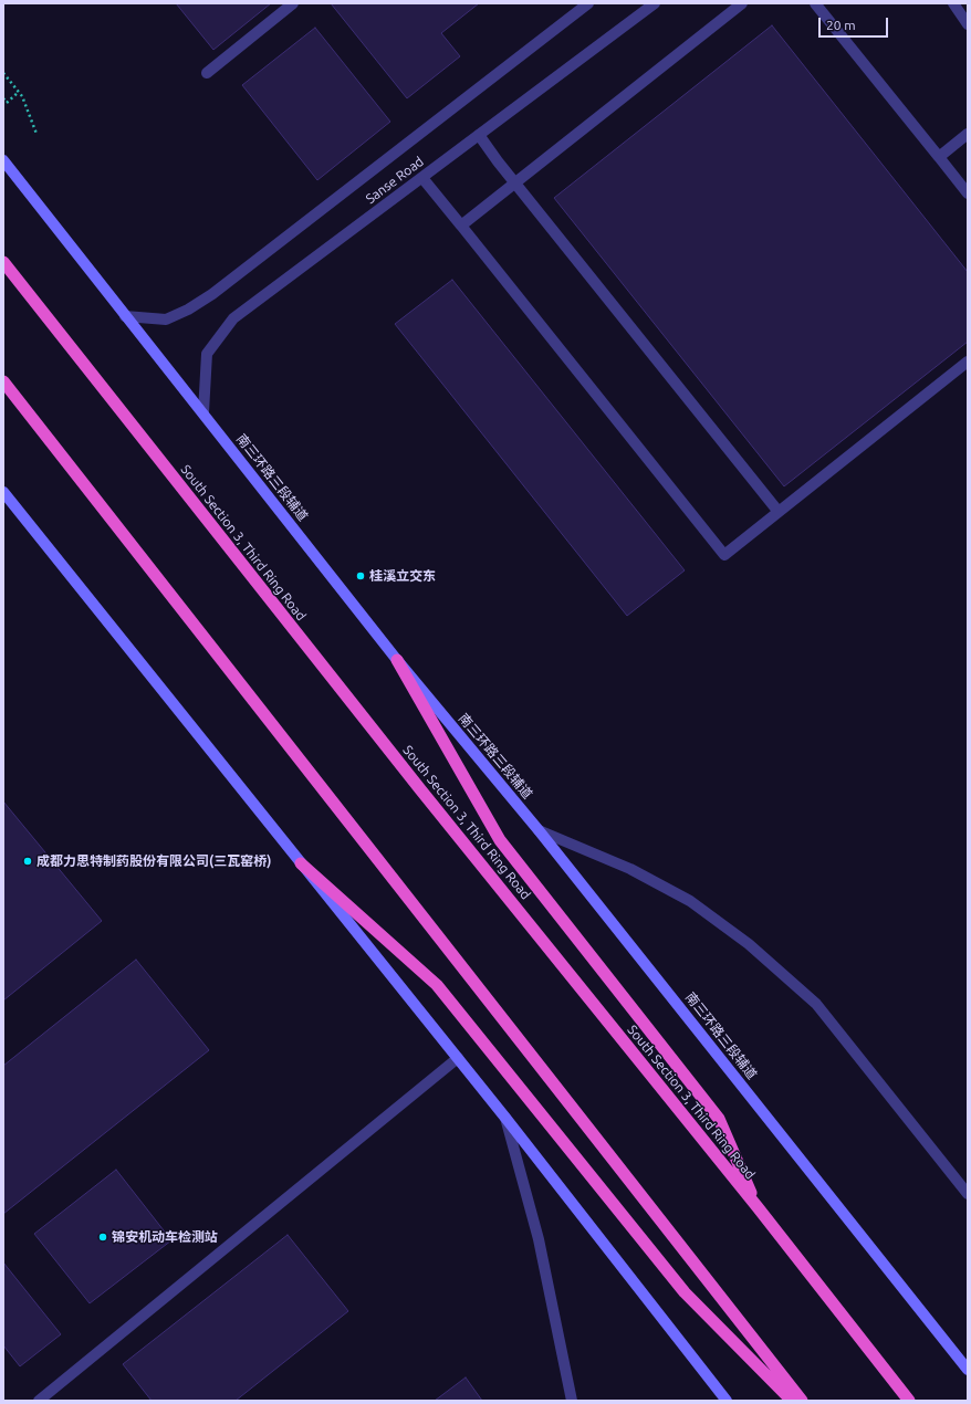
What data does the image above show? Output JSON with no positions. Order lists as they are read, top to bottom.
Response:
{
  "streets": {
    "highway": ["South Section 3, Third Ring Road"],
    "main road": ["南三环路三段辅道"],
    "street": ["Sanse Road"]
  },
  "crossings": [
    ["Sanse Road", "南三环路三段辅道"]
  ],
  "places": ["桂溪立交东", "成都力思特制药股份有限公司(三瓦窑桥)", "锦安机动车检测站"],
  "scale_bar": "20 m"
}
